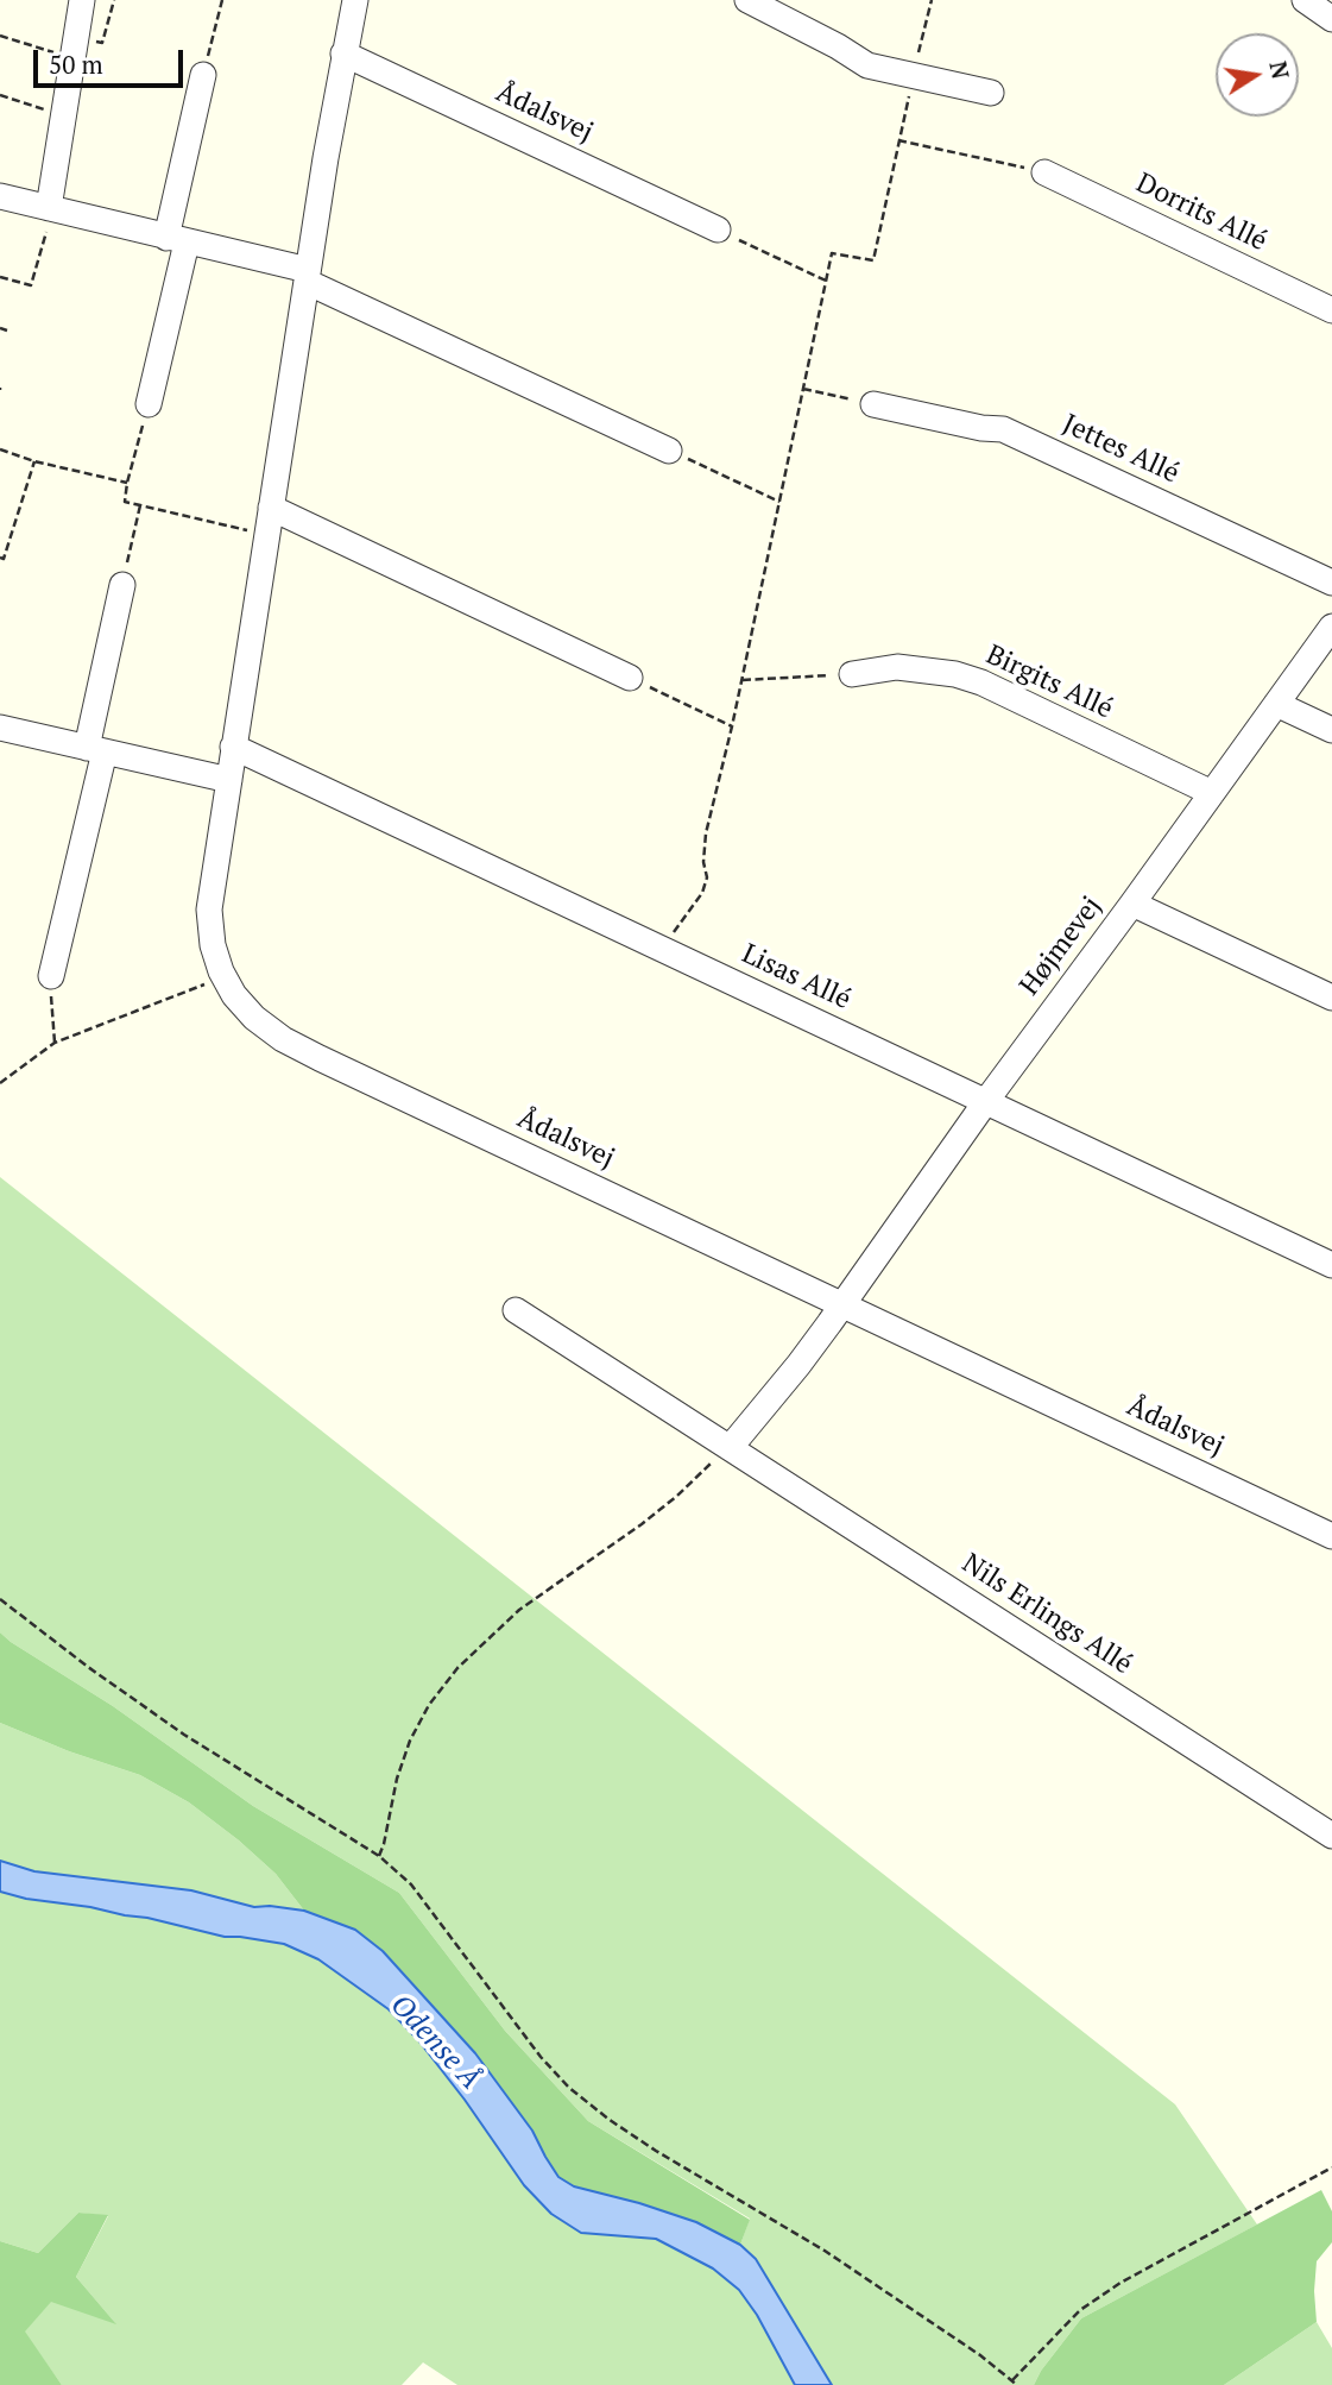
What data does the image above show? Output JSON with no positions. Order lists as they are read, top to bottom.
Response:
{
  "streets": {
    "street": [
      "Ådalsvej",
      "Dorrits Allé",
      "Jettes Allé",
      "Birgits Allé",
      "Højmevej",
      "Lisas Allé",
      "Nils Erlings Allé"
    ]
  },
  "crossings": [
    ["Ådalsvej", "Højmevej"],
    ["Ådalsvej", "Lisas Allé"],
    ["Birgits Allé", "Højmevej"],
    ["Højmevej", "Lisas Allé"]
  ],
  "water": ["Odense Å"],
  "scale_bar": "50 m",
  "north": "right"
}
